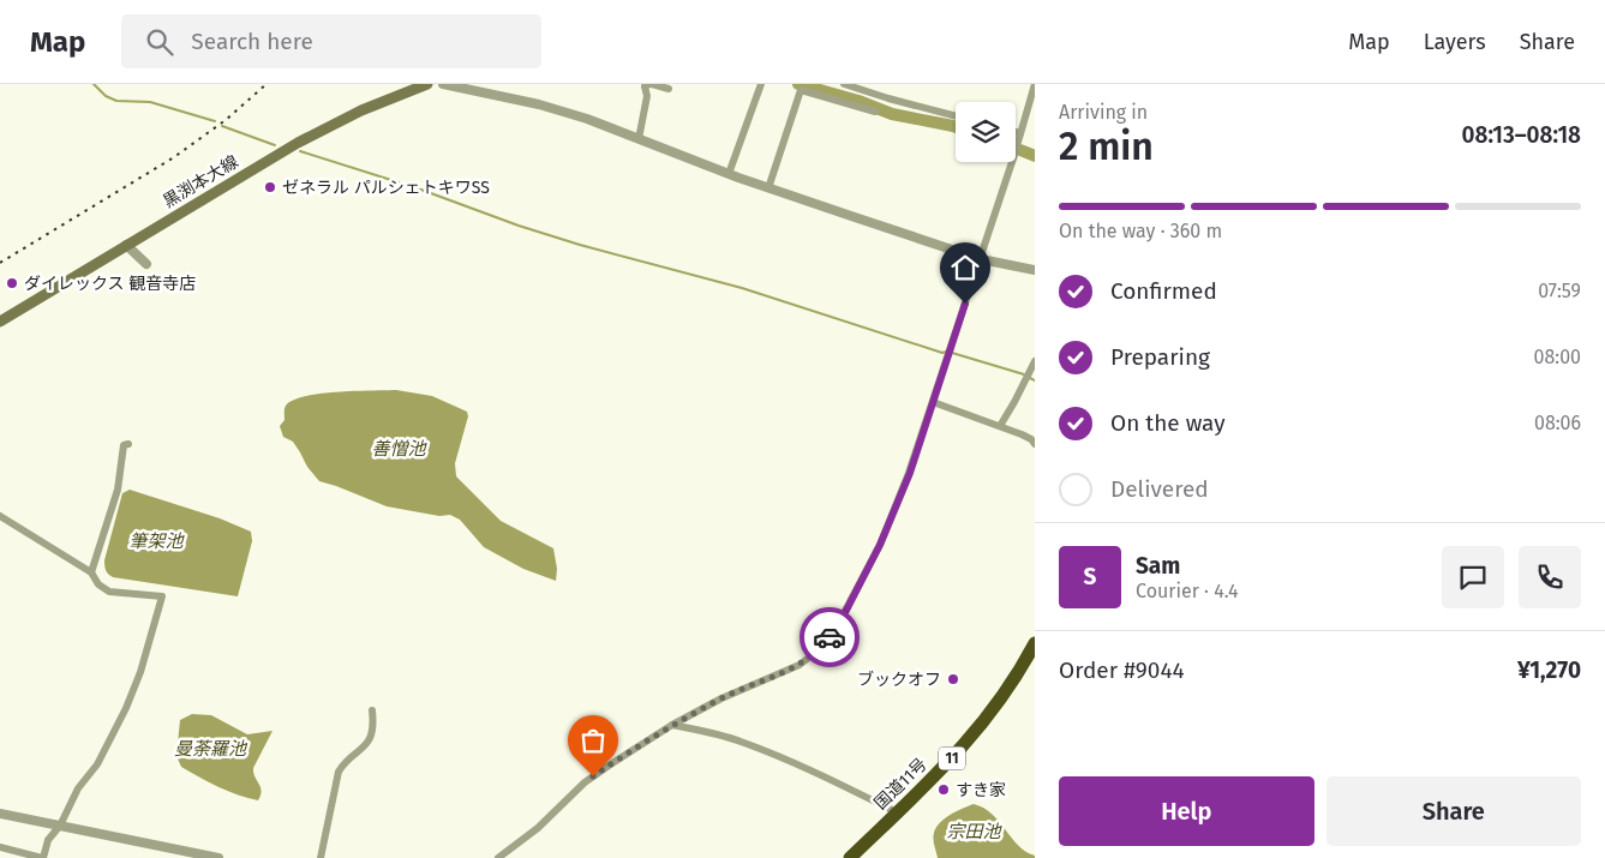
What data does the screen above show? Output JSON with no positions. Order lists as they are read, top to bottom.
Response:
{
  "streets": {
    "highway": ["11", "国道11号"],
    "main road": ["黒渕本大線"]
  },
  "water": [
    "善憎池",
    "筆架池",
    "曼荼羅池",
    "宗田池"
  ],
  "places": [
    "ゼネラル パルシェトキワSS",
    "ダイレックス 観音寺店",
    "ブックオフ",
    "すき家"
  ],
  "page": {
    "header": "Map",
    "search": "Search here",
    "nav": ["Map", "Layers", "Share"],
    "heading": ["2 min", "Arriving in", "08:13–08:18"],
    "panel": [
      "Sam",
      "Courier · 4.4",
      "Order #9044",
      "¥1,270"
    ],
    "bar": "On the way · 360 m",
    "list": [
      ["Confirmed", "07:59"],
      ["Preparing", "08:00"],
      ["On the way", "08:06"],
      "Delivered"
    ],
    "round": "S",
    "buttons": ["Help", "Share"]
  }
}
